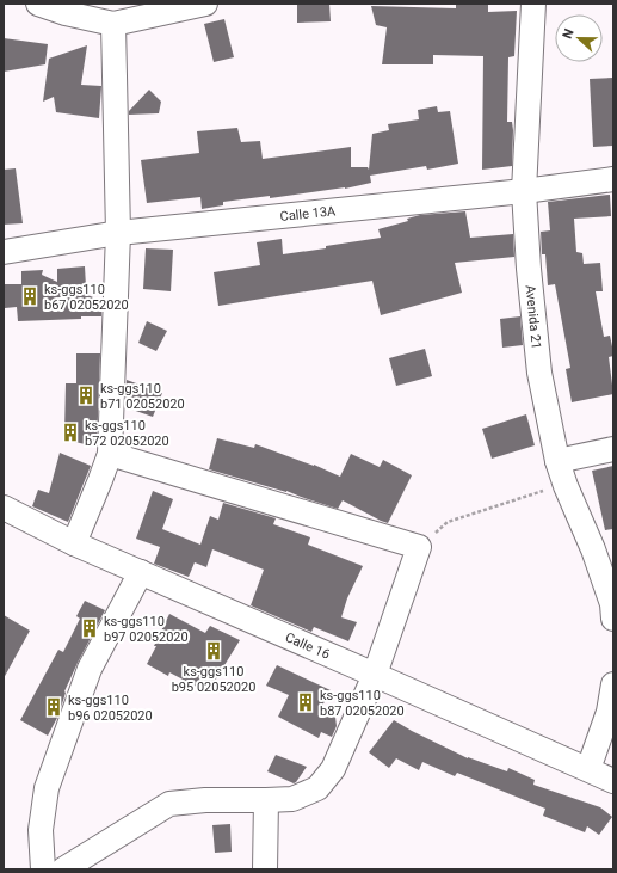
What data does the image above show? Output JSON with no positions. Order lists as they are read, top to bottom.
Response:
{
  "streets": {
    "street": ["Calle 13A", "Avenida 21", "Calle 16"]
  },
  "crossings": [
    ["Calle 13A", "Avenida 21"]
  ],
  "places": {
    "building": [
      "ks-ggs110 b67 02052020",
      "ks-ggs110 b71 02052020",
      "ks-ggs110 b72 02052020",
      "ks-ggs110 b97 02052020",
      "ks-ggs110 b95 02052020",
      "ks-ggs110 b87 02052020",
      "ks-ggs110 b96 02052020"
    ]
  },
  "north": "left"
}
